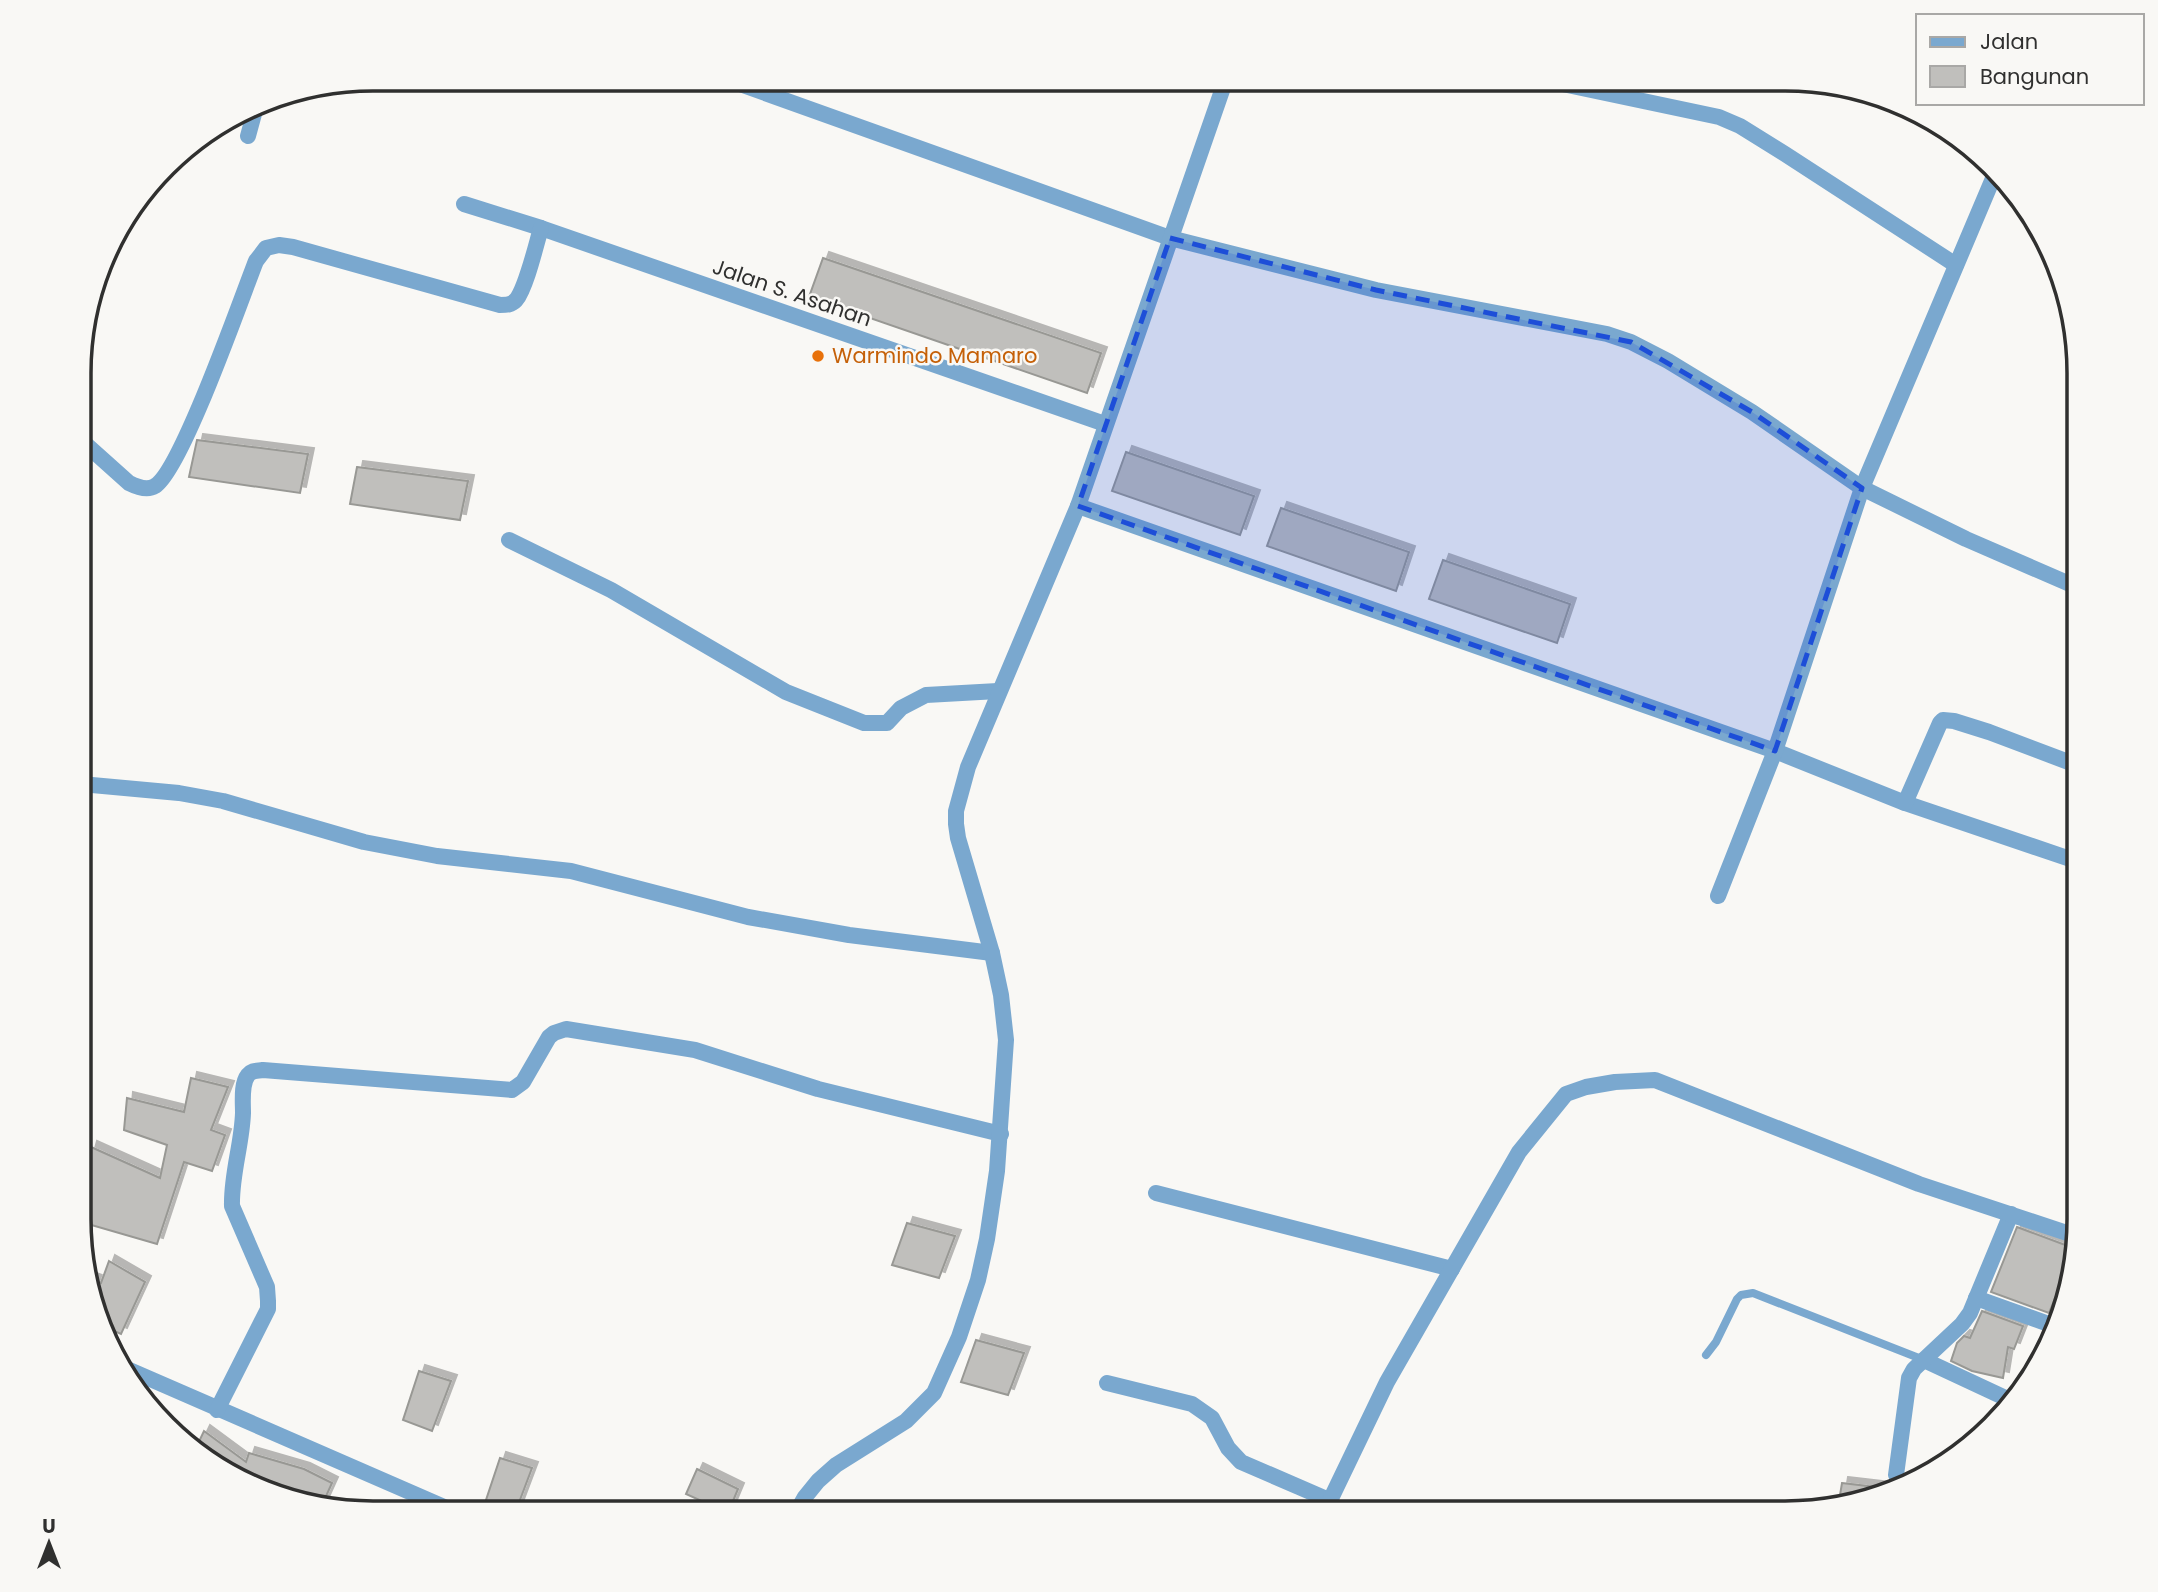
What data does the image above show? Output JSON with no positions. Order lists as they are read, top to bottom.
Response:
{
  "streets": {
    "street": ["Jalan S. Asahan"]
  },
  "places": ["Warmindo Mamaro"],
  "legend": ["Jalan", "Bangunan"],
  "north": "top"
}
